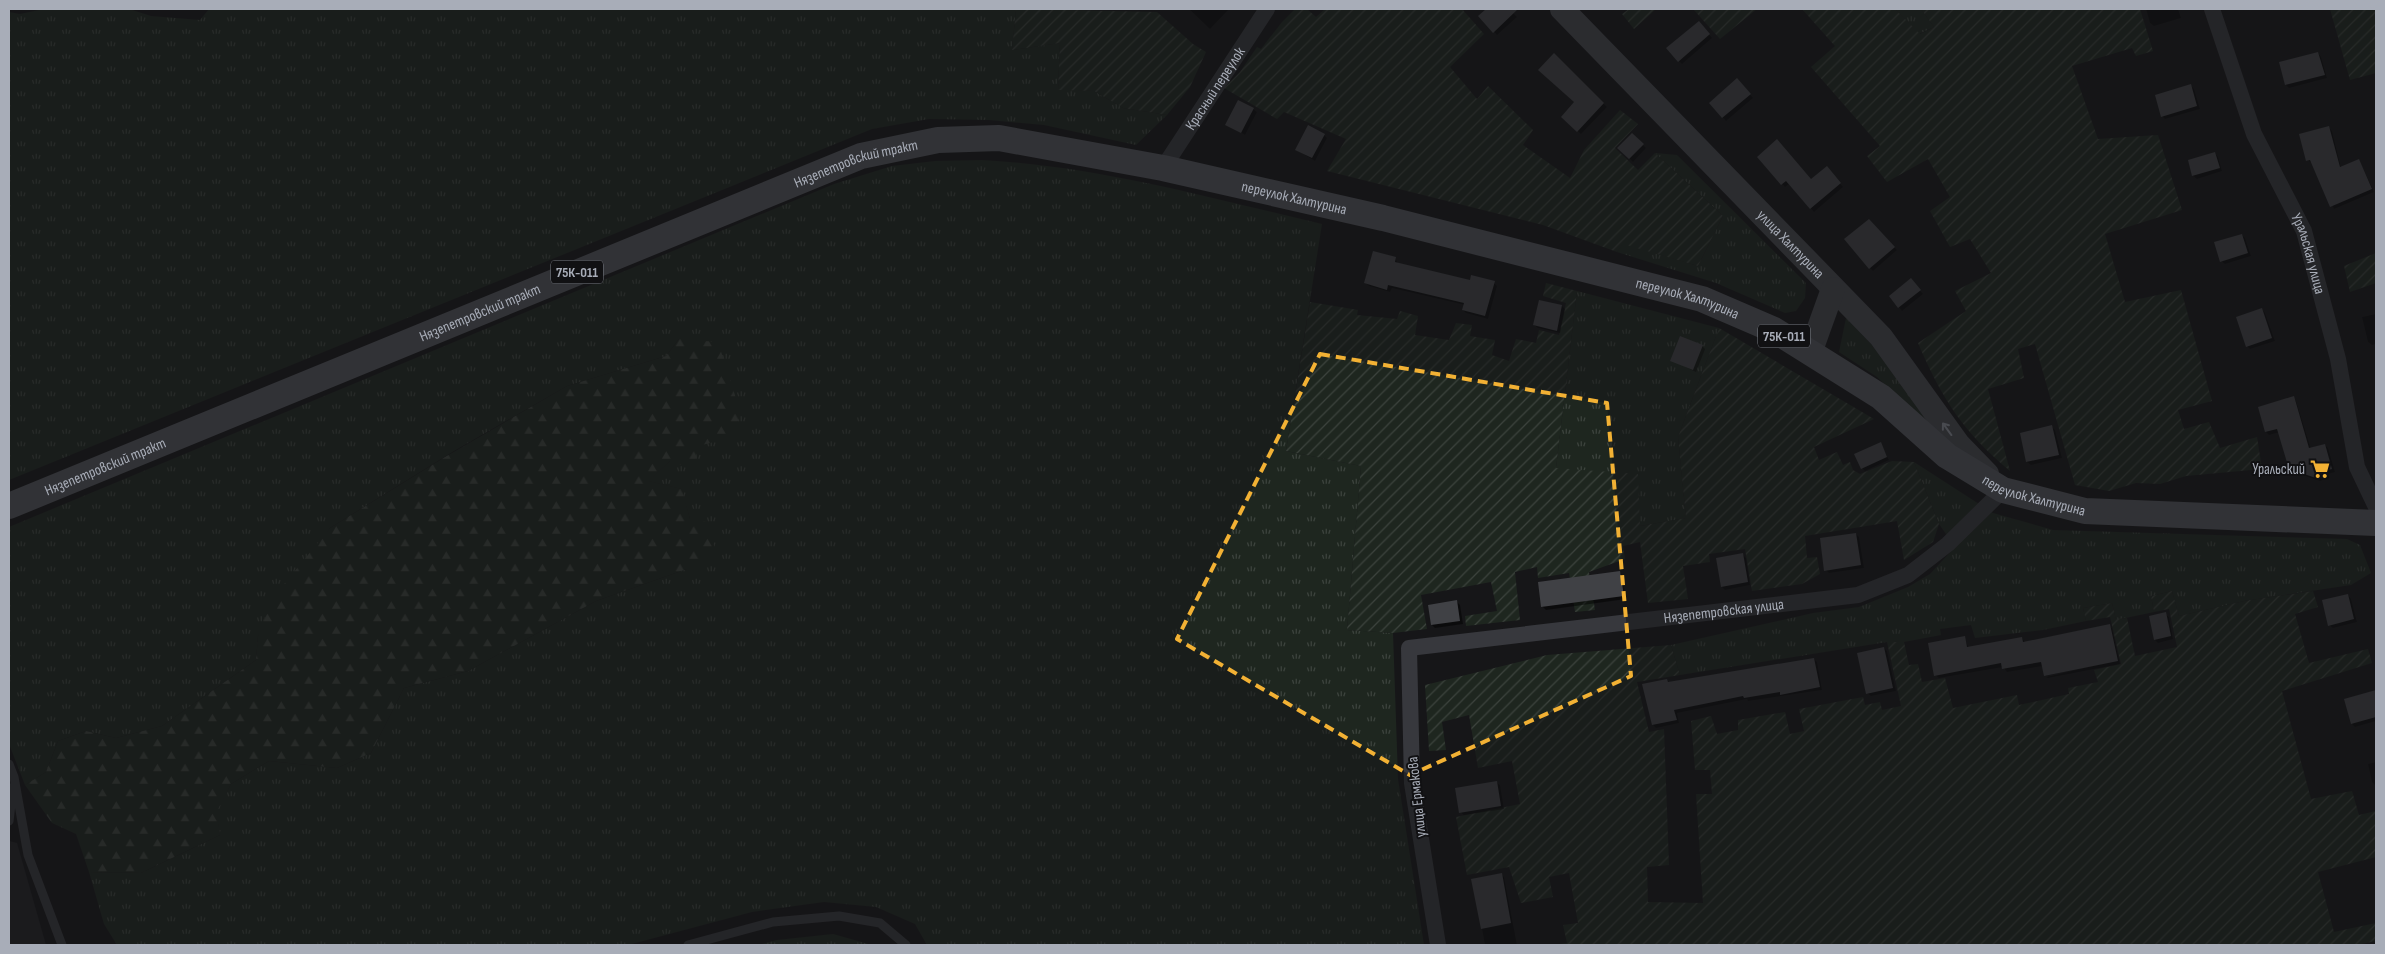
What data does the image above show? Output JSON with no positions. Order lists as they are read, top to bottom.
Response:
{
  "streets": {
    "main road": ["Нязепетровский тракт", "переулок Халтурина", "75К-011"],
    "street": [
      "Красный переулок",
      "улица Халтурина",
      "Уральская улица",
      "Нязепетровская улица",
      "улица Ермакова"
    ]
  },
  "crossings": [
    ["Красный переулок", "Нязепетровский тракт"],
    ["Красный переулок", "переулок Халтурина"],
    ["Нязепетровский тракт", "переулок Халтурина"],
    ["переулок Халтурина", "улица Халтурина"],
    ["переулок Халтурина", "Нязепетровская улица"],
    ["улица Халтурина", "Нязепетровская улица"],
    ["Нязепетровская улица", "улица Ермакова"]
  ],
  "one_way": ["улица Халтурина"],
  "places": {
    "supermarket": ["Уральский"]
  }
}
